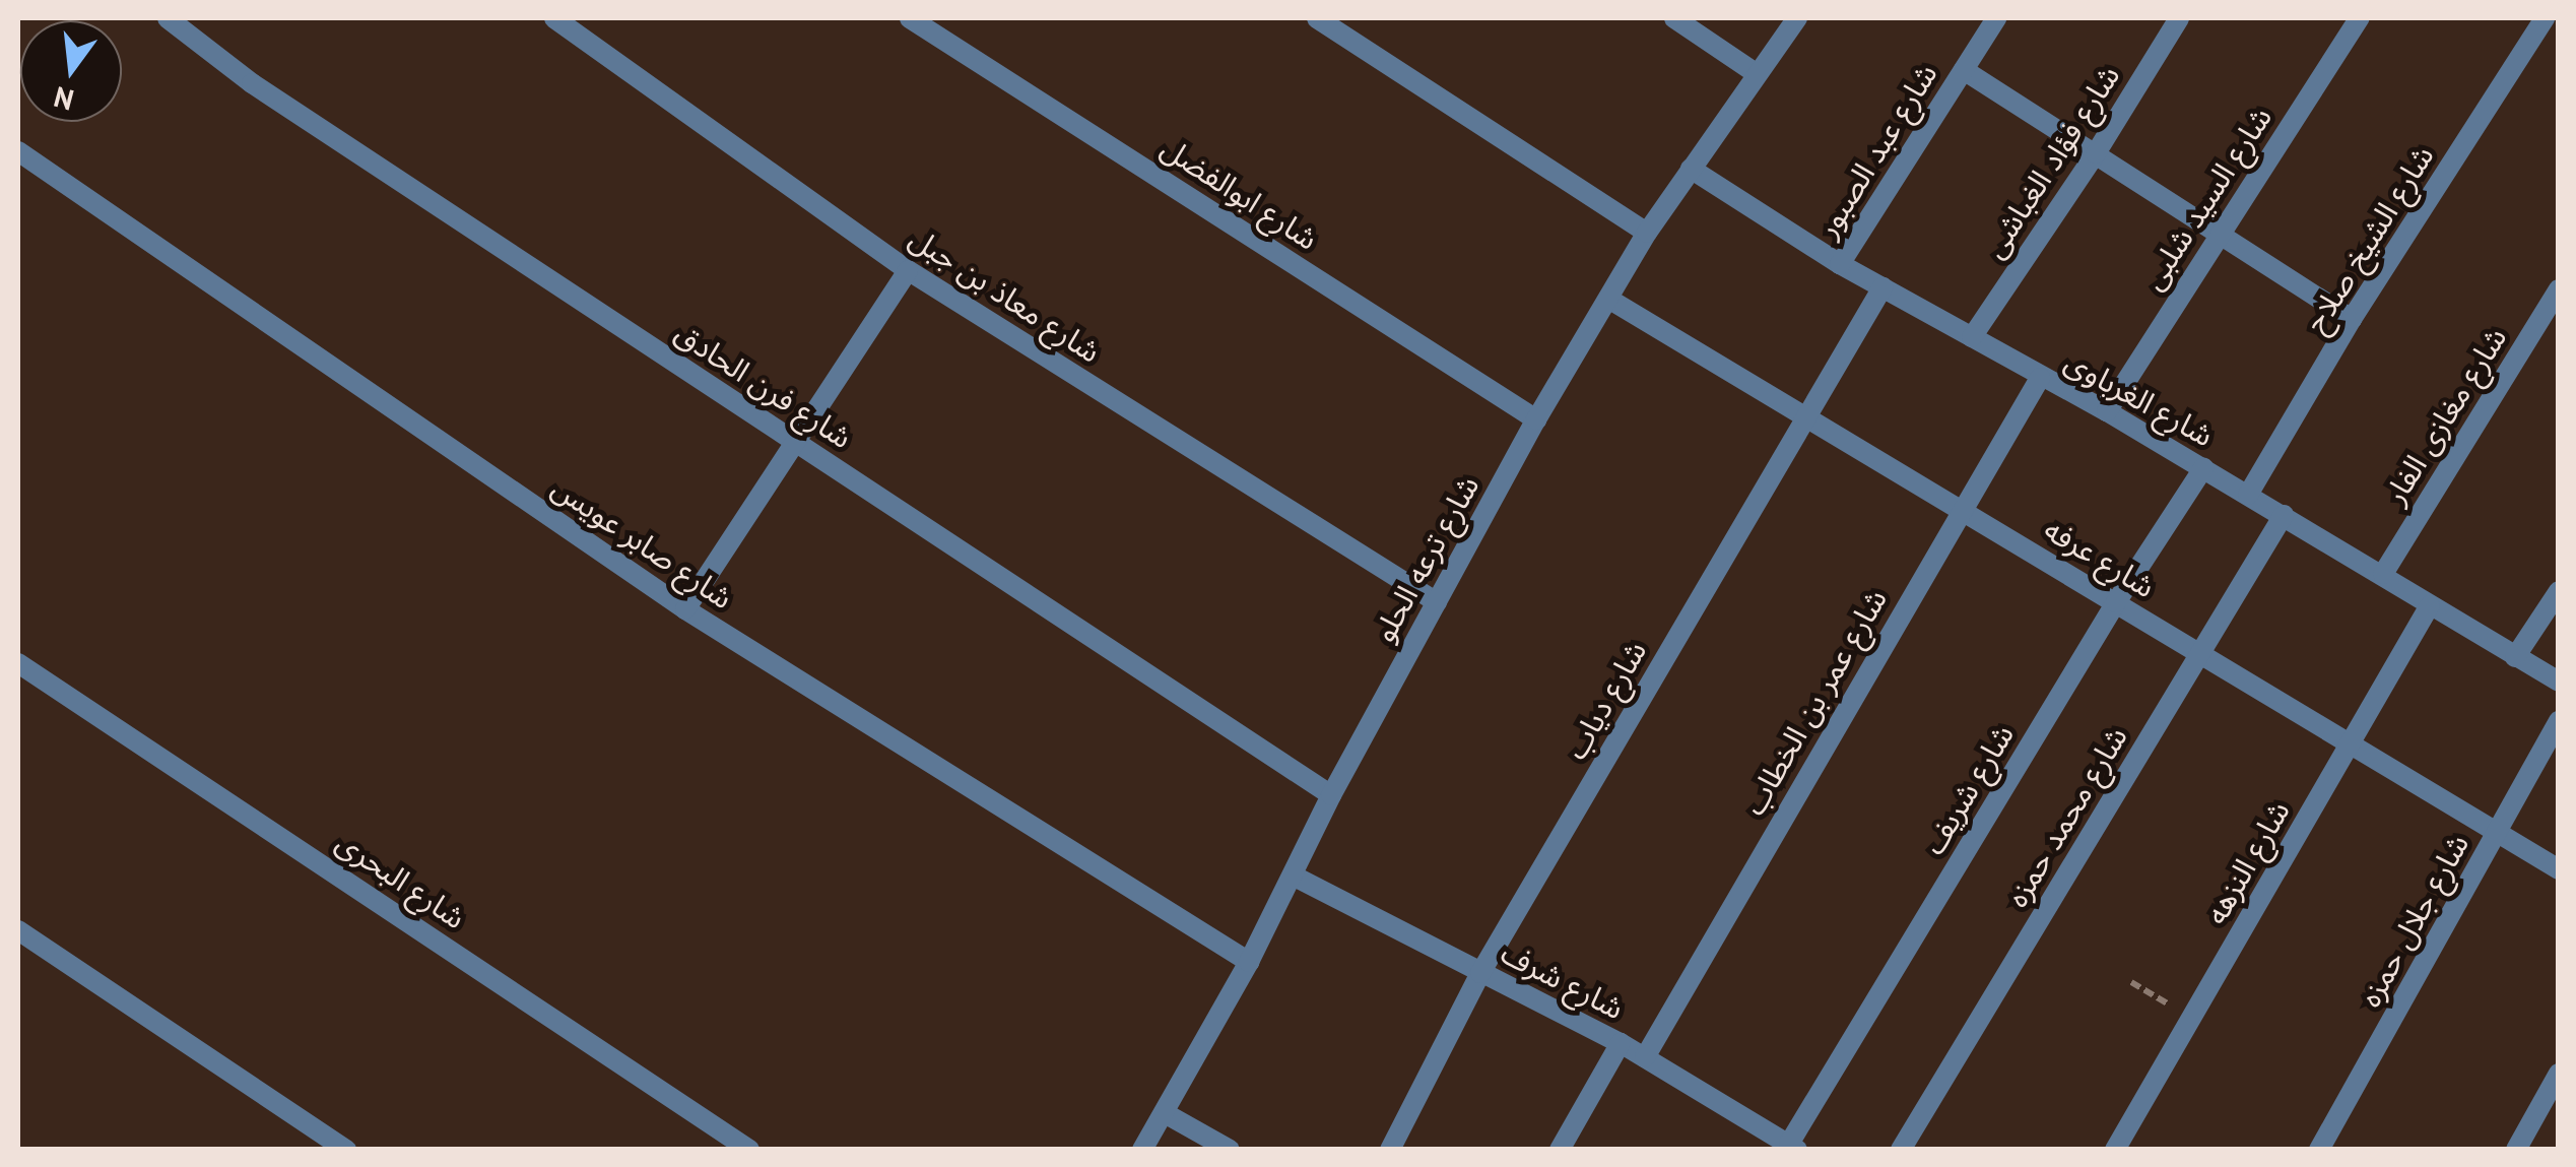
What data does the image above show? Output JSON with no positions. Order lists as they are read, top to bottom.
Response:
{
  "streets": {
    "street": [
      "شارع عبد الصبور",
      "شارع فؤاد الغباشى",
      "شارع ابوالفضل",
      "شارع السيد شلبى",
      "شارع الشيخ صلاح",
      "شارع معاذ بن جبل",
      "شارع فرن الحادق",
      "شارع الغرباوى",
      "شارع مغازى الفار",
      "شارع صابر عويس",
      "شارع عرفه",
      "شارع ترعه الحلو",
      "شارع دياب",
      "شارع عمر بن الخطاب",
      "شارع شريف",
      "شارع محمد حمزه",
      "شارع النزهه",
      "شارع البحرى",
      "شارع جلال حمزه",
      "شارع شرف"
    ]
  },
  "crossings": [
    ["شارع عبد الصبور", "شارع الغرباوى"],
    ["شارع فؤاد الغباشى", "شارع الغرباوى"],
    ["شارع ابوالفضل", "شارع ترعه الحلو"],
    ["شارع السيد شلبى", "شارع الغرباوى"],
    ["شارع الشيخ صلاح", "شارع الغرباوى"],
    ["شارع معاذ بن جبل", "شارع ترعه الحلو"],
    ["شارع فرن الحادق", "شارع ترعه الحلو"],
    ["شارع الغرباوى", "شارع مغازى الفار"],
    ["شارع الغرباوى", "شارع ترعه الحلو"],
    ["شارع الغرباوى", "شارع دياب"],
    ["شارع الغرباوى", "شارع عمر بن الخطاب"],
    ["شارع الغرباوى", "شارع شريف"],
    ["شارع الغرباوى", "شارع محمد حمزه"],
    ["شارع الغرباوى", "شارع النزهه"],
    ["شارع صابر عويس", "شارع ترعه الحلو"],
    ["شارع عرفه", "شارع ترعه الحلو"],
    ["شارع عرفه", "شارع دياب"],
    ["شارع عرفه", "شارع عمر بن الخطاب"],
    ["شارع عرفه", "شارع شريف"],
    ["شارع عرفه", "شارع محمد حمزه"],
    ["شارع عرفه", "شارع النزهه"],
    ["شارع عرفه", "شارع جلال حمزه"],
    ["شارع ترعه الحلو", "شارع شرف"],
    ["شارع دياب", "شارع شرف"],
    ["شارع عمر بن الخطاب", "شارع شرف"],
    ["شارع شريف", "شارع شرف"]
  ],
  "north": "bottom"
}
